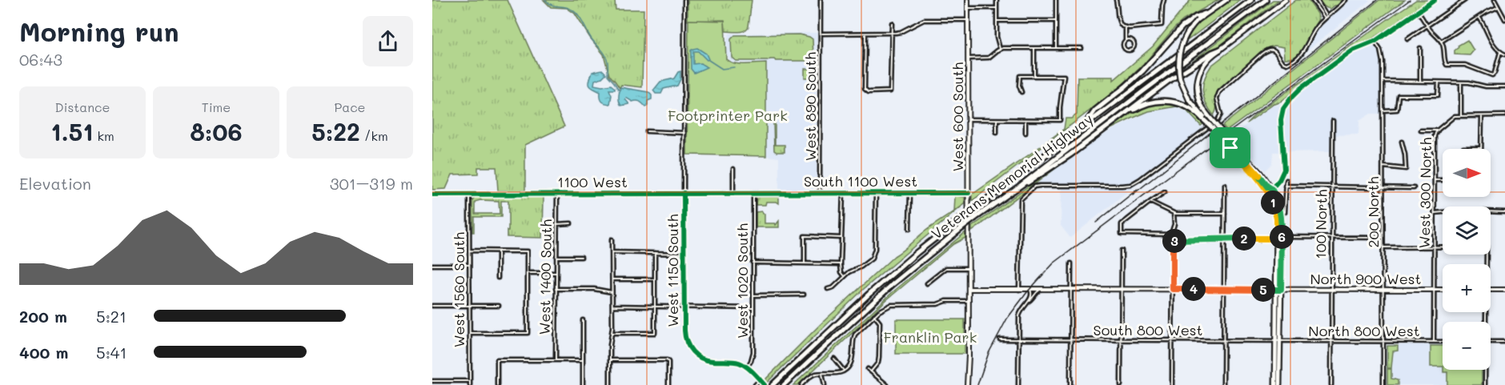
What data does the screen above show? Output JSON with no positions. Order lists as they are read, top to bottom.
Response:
{
  "streets": {
    "highway": ["Veterans Memorial Highway"],
    "street": [
      "West 890 South",
      "West 600 South",
      "South 1100 West",
      "1100 West",
      "West 300 North",
      "200 North",
      "100 North",
      "West 1150 South",
      "West 1400 South",
      "North 900 West",
      "West 1020 South",
      "West 1560 South",
      "South 800 West",
      "North 800 West"
    ]
  },
  "crossings": [
    ["West 890 South", "South 1100 West"],
    ["West 600 South", "South 1100 West"],
    ["South 1100 West", "1100 West"],
    ["South 1100 West", "West 1020 South"],
    ["1100 West", "West 1150 South"],
    ["1100 West", "West 1400 South"],
    ["1100 West", "West 1020 South"],
    ["1100 West", "West 1560 South"],
    ["West 300 North", "North 900 West"],
    ["West 300 North", "North 800 West"],
    ["200 North", "North 900 West"],
    ["200 North", "North 800 West"],
    ["100 North", "North 900 West"],
    ["100 North", "North 800 West"],
    ["West 1150 South", "West 1020 South"],
    ["South 800 West", "North 800 West"]
  ],
  "parks": ["Footprinter Park", "Franklin Park"],
  "north": "right",
  "page": {
    "heading": ["Morning run", "06:43"],
    "stats": [
      ["Distance", "1.51 km"],
      ["Time", "8:06"],
      ["Pace", "5:22 /km"]
    ],
    "map_buttons": ["+", "−"],
    "chart": ["Elevation", "301–319 m"],
    "pins": [
      "1",
      "6",
      "2",
      "3",
      "4",
      "5"
    ],
    "list": [
      {
        "name": "200 m",
        "note": "5:21"
      },
      {
        "name": "400 m",
        "note": "5:41"
      }
    ]
  }
}
